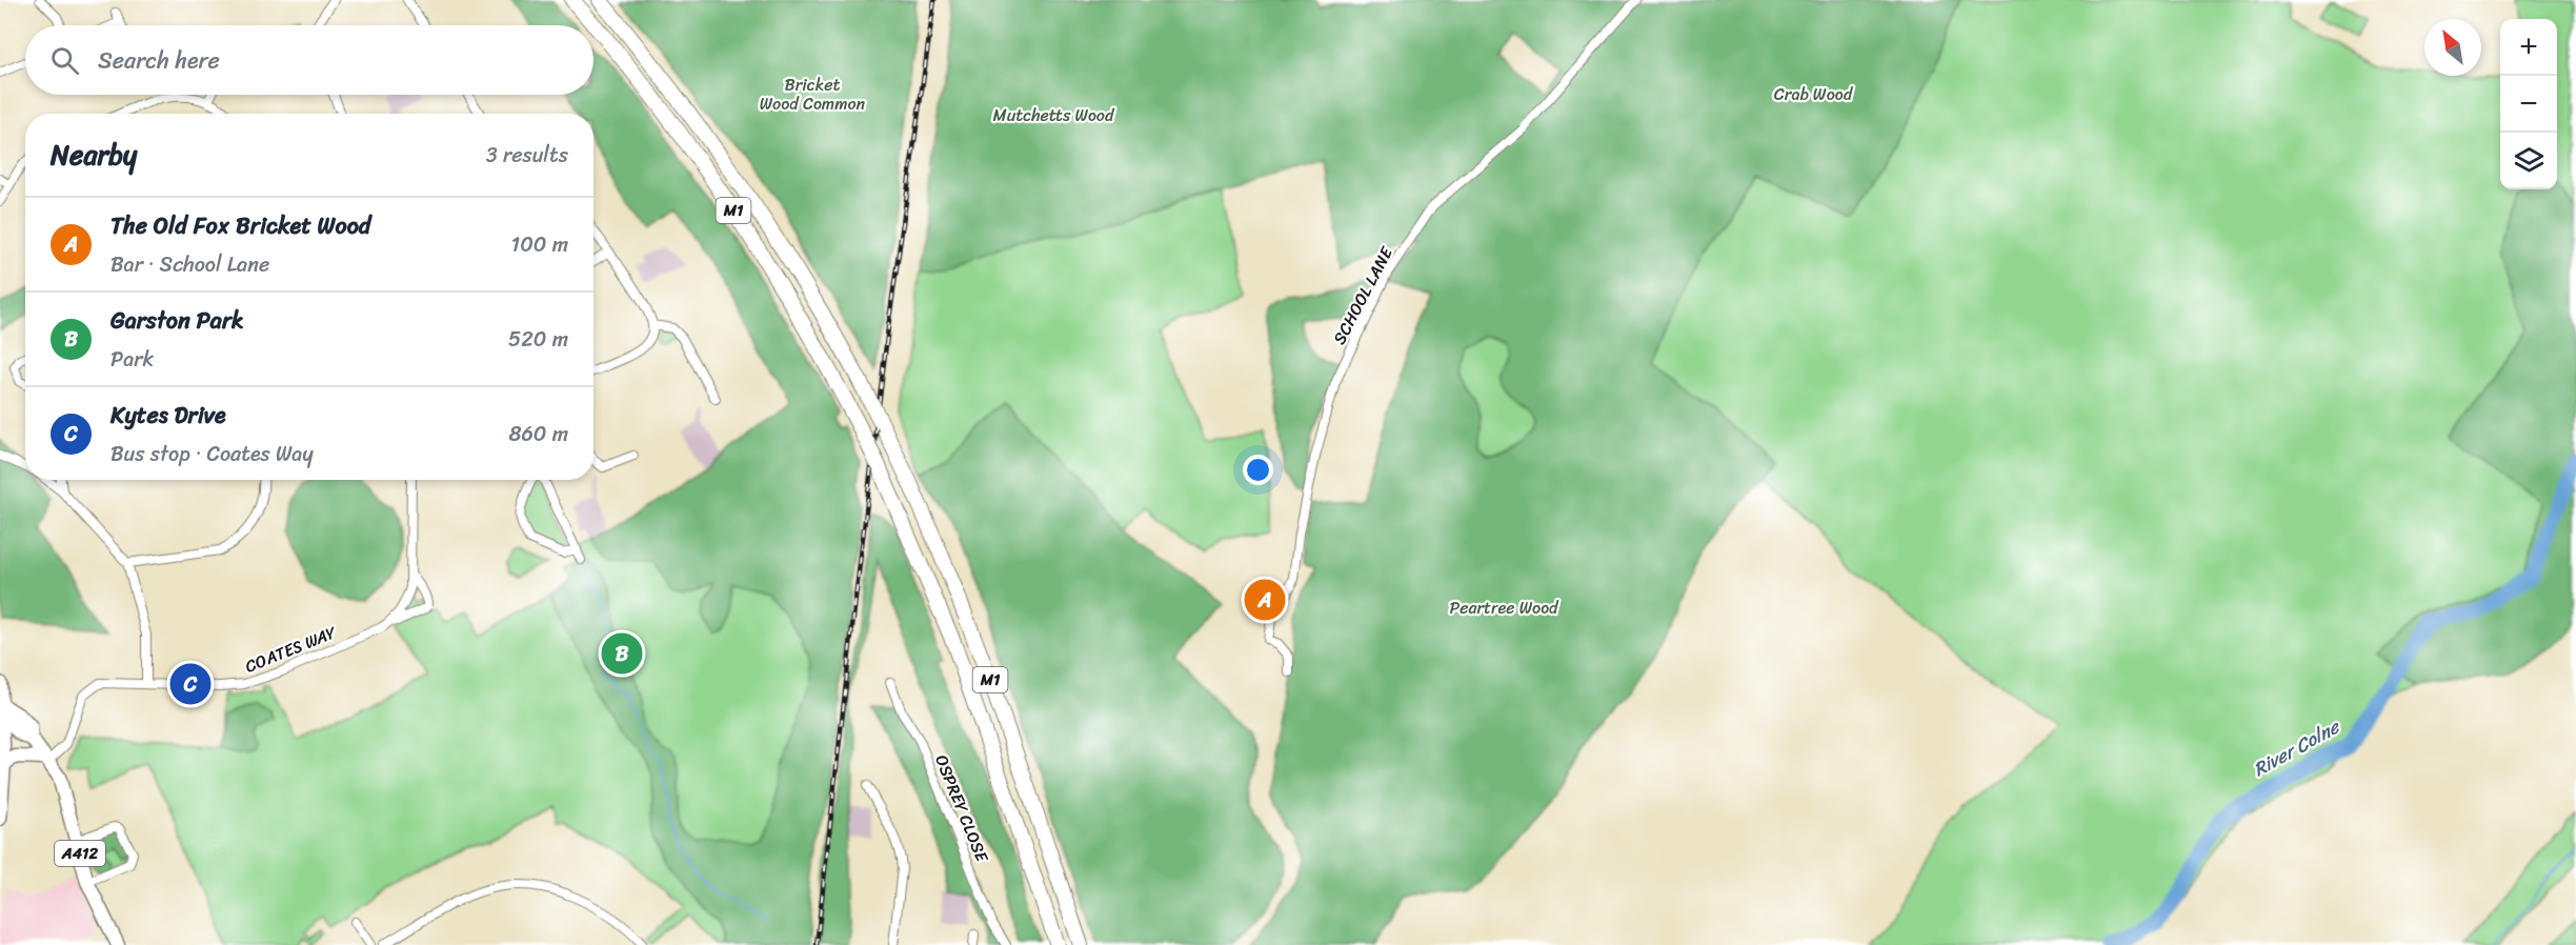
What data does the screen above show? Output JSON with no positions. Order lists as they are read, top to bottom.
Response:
{
  "streets": {
    "highway": ["M1"],
    "main road": ["A412"],
    "street": ["SCHOOL LANE", "COATES WAY", "OSPREY CLOSE"]
  },
  "crossings": [
    ["COATES WAY", "A412"]
  ],
  "water": ["River Colne"],
  "parks": [
    "Bricket Wood Common",
    "Crab Wood",
    "Mutchetts Wood",
    "Peartree Wood"
  ],
  "north": "top left",
  "page": {
    "map_buttons": ["+", "−"],
    "search": "Search here",
    "heading": ["Nearby", "3 results"],
    "list": [
      {
        "mark": "A",
        "name": "The Old Fox Bricket Wood",
        "note": "Bar · School Lane",
        "value": "100 m"
      },
      {
        "mark": "B",
        "name": "Garston Park",
        "note": "Park",
        "value": "520 m"
      },
      {
        "mark": "C",
        "name": "Kytes Drive",
        "note": "Bus stop · Coates Way",
        "value": "860 m"
      }
    ],
    "pins": ["A", "B", "C"]
  }
}
